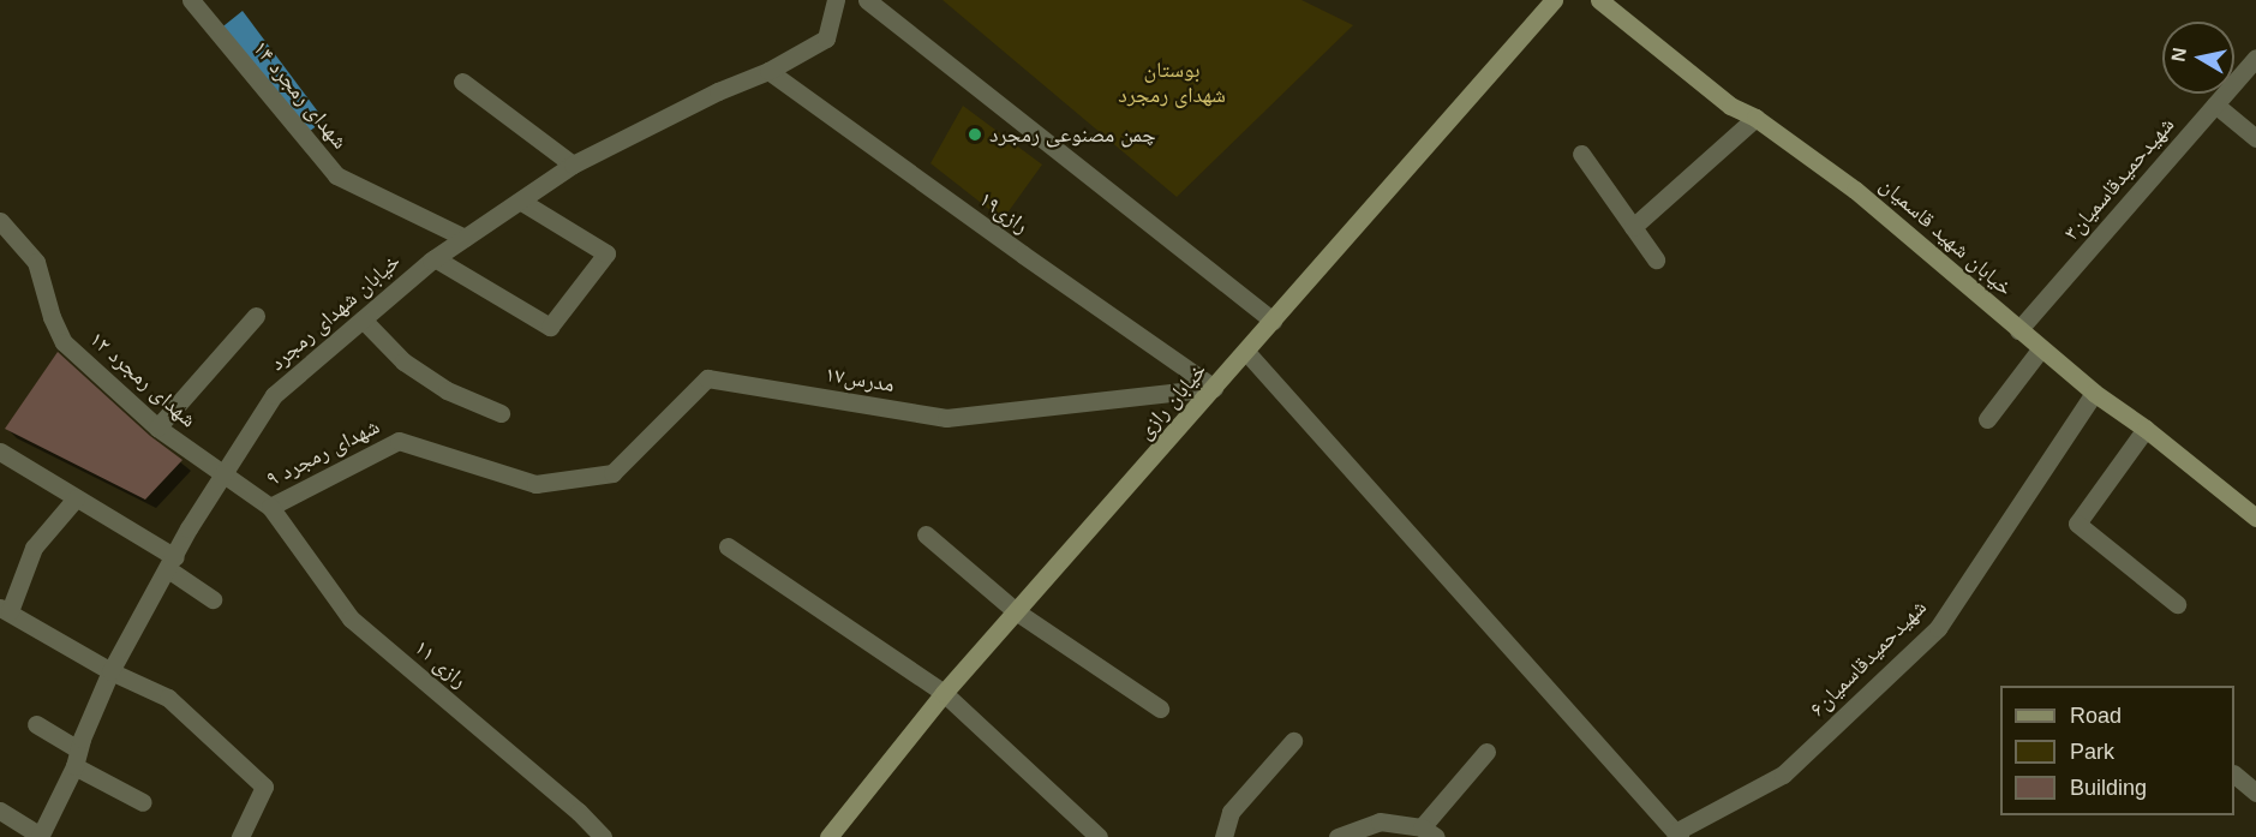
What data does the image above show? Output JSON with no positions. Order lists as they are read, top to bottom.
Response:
{
  "streets": {
    "street": [
      "شهدای رمجرد ۱۴",
      "شهیدحمیدقاسمیان۳",
      "رازی۱۹",
      "خیابان شهید قاسمیان",
      "خیابان شهدای رمجرد",
      "شهدای رمجرد ۱۲",
      "مدرس۱۷",
      "خیابان رازی",
      "شهدای رمجرد ۹",
      "شهیدحمیدقاسمیان۶",
      "رازی ۱۱"
    ]
  },
  "crossings": [
    ["شهدای رمجرد ۱۴", "خیابان شهدای رمجرد"],
    ["شهیدحمیدقاسمیان۳", "خیابان شهید قاسمیان"],
    ["رازی۱۹", "خیابان شهدای رمجرد"],
    ["رازی۱۹", "مدرس۱۷"],
    ["رازی۱۹", "خیابان رازی"],
    ["خیابان شهید قاسمیان", "شهیدحمیدقاسمیان۶"],
    ["خیابان شهدای رمجرد", "شهدای رمجرد ۱۲"],
    ["خیابان شهدای رمجرد", "شهدای رمجرد ۹"],
    ["شهدای رمجرد ۱۲", "شهدای رمجرد ۹"],
    ["مدرس۱۷", "خیابان رازی"],
    ["مدرس۱۷", "شهدای رمجرد ۹"],
    ["شهدای رمجرد ۹", "رازی ۱۱"]
  ],
  "parks": ["بوستان شهدای رمجرد"],
  "places": ["چمن مصنوعی رمجرد"],
  "legend": ["Road", "Park", "Building"],
  "north": "left"
}
